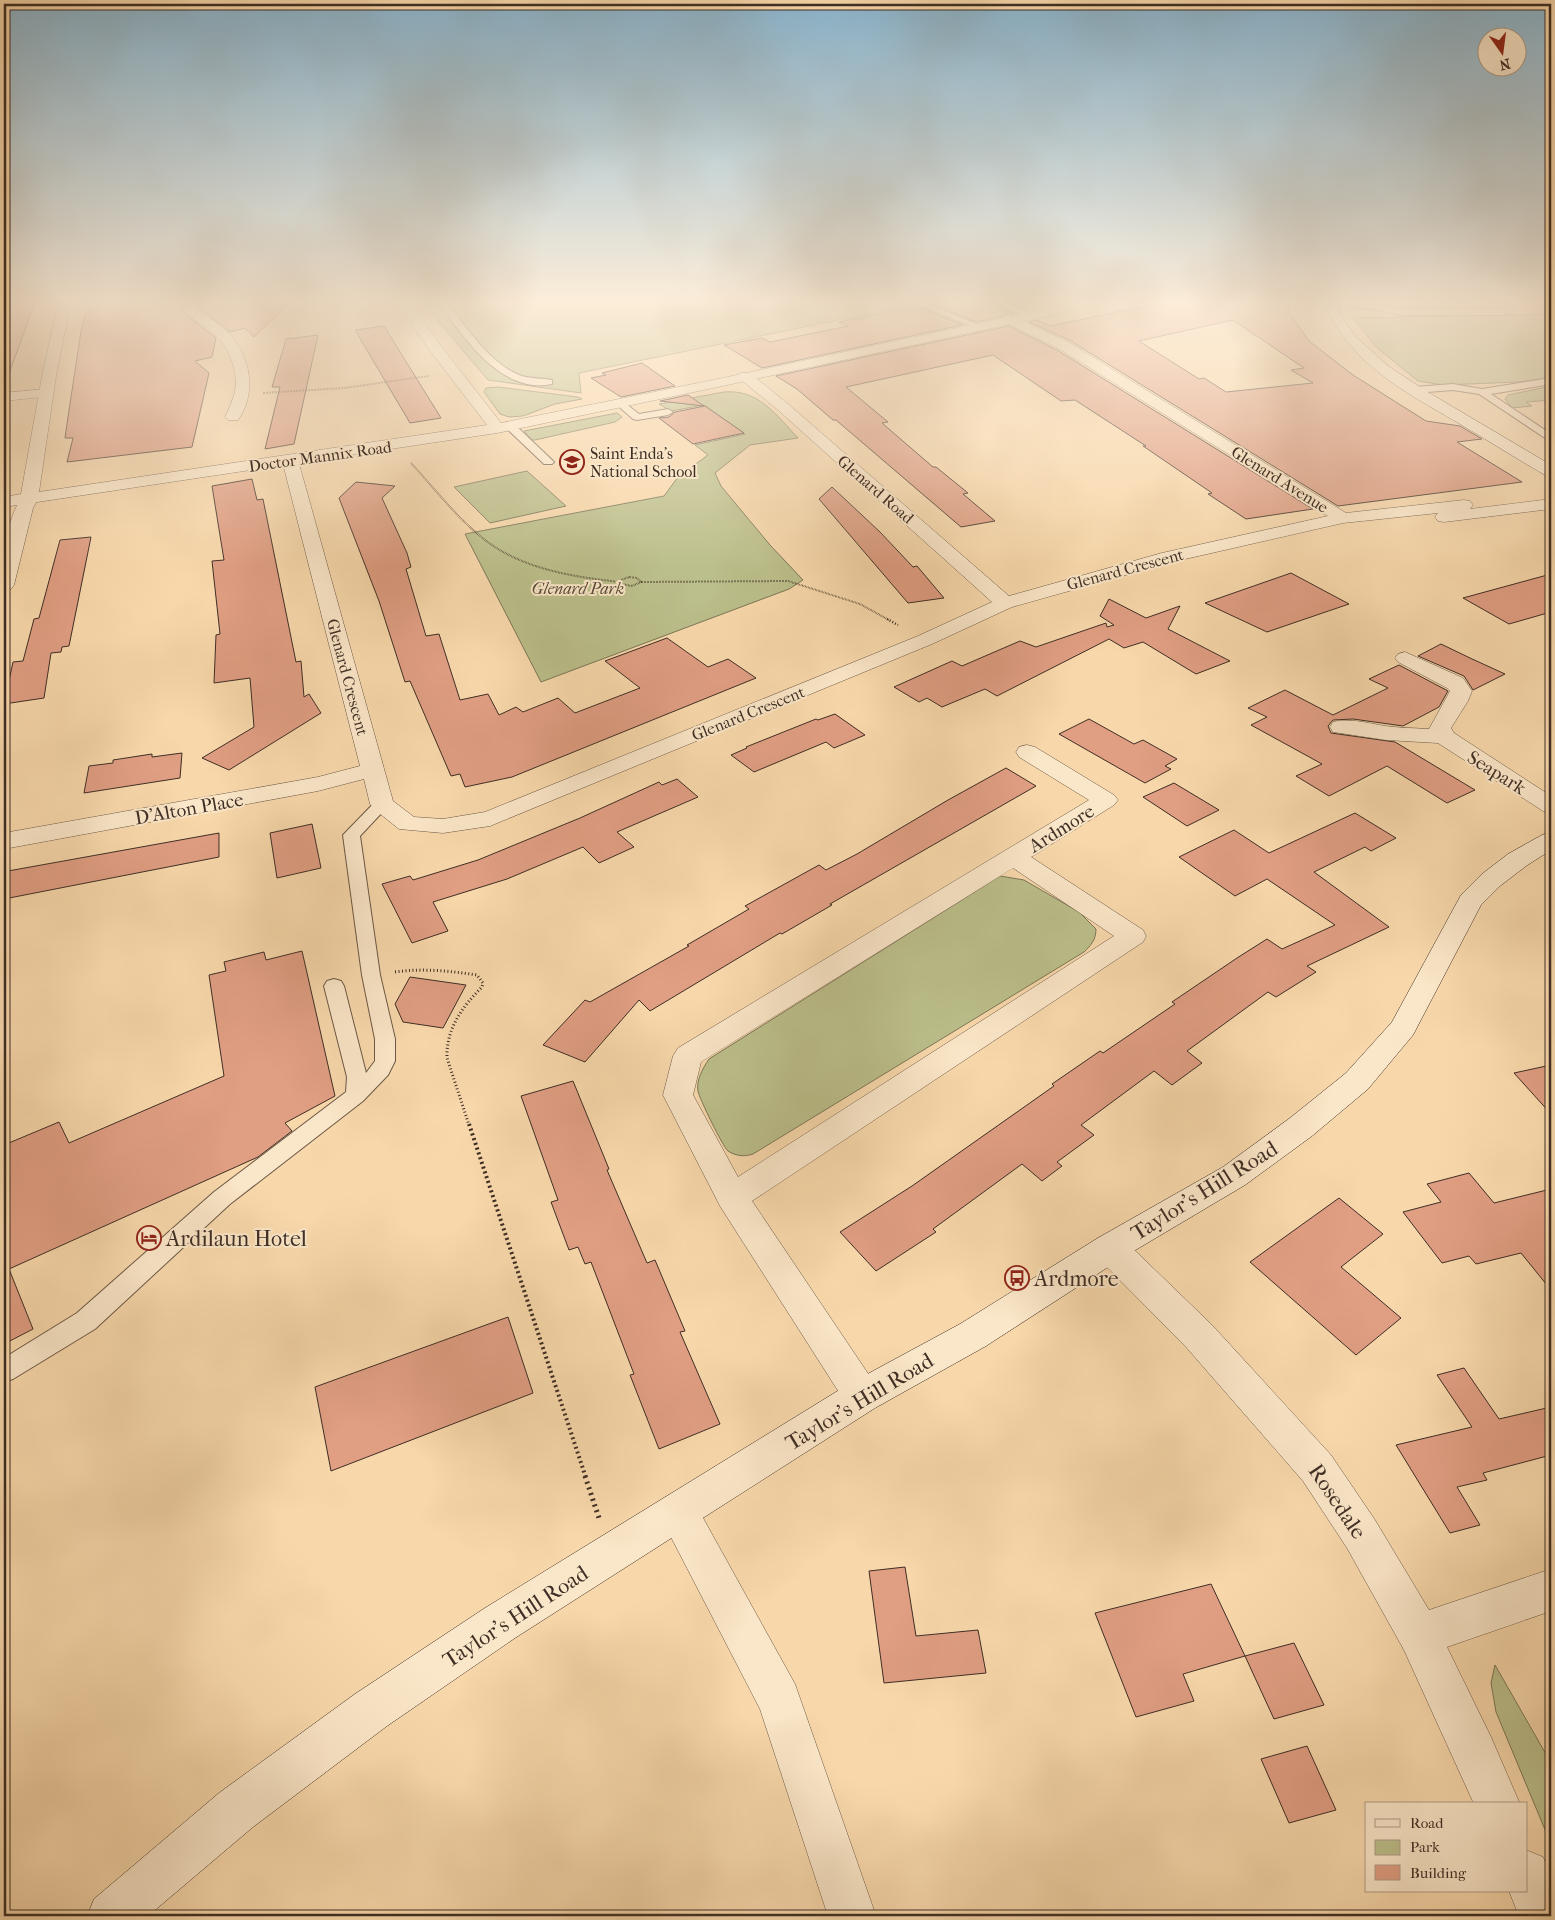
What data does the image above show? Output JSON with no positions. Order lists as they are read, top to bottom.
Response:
{
  "streets": {
    "street": [
      "Doctor Mannix Road",
      "Glenard Avenue",
      "Glenard Road",
      "Glenard Crescent",
      "Seapark",
      "D'Alton Place",
      "Ardmore",
      "Taylor's Hill Road",
      "Rosedale"
    ]
  },
  "crossings": [
    ["Doctor Mannix Road", "Glenard Crescent"],
    ["Glenard Avenue", "Glenard Crescent"],
    ["Glenard Road", "Glenard Crescent"],
    ["Glenard Crescent", "D'Alton Place"],
    ["Ardmore", "Taylor's Hill Road"],
    ["Taylor's Hill Road", "Rosedale"]
  ],
  "parks": ["Glenard Park"],
  "places": {
    "school or university": ["Saint Enda's National School"],
    "hotel": ["Ardilaun Hotel"],
    "bus stop": ["Ardmore"]
  },
  "legend": ["Road", "Park", "Building"],
  "north": "bottom"
}
